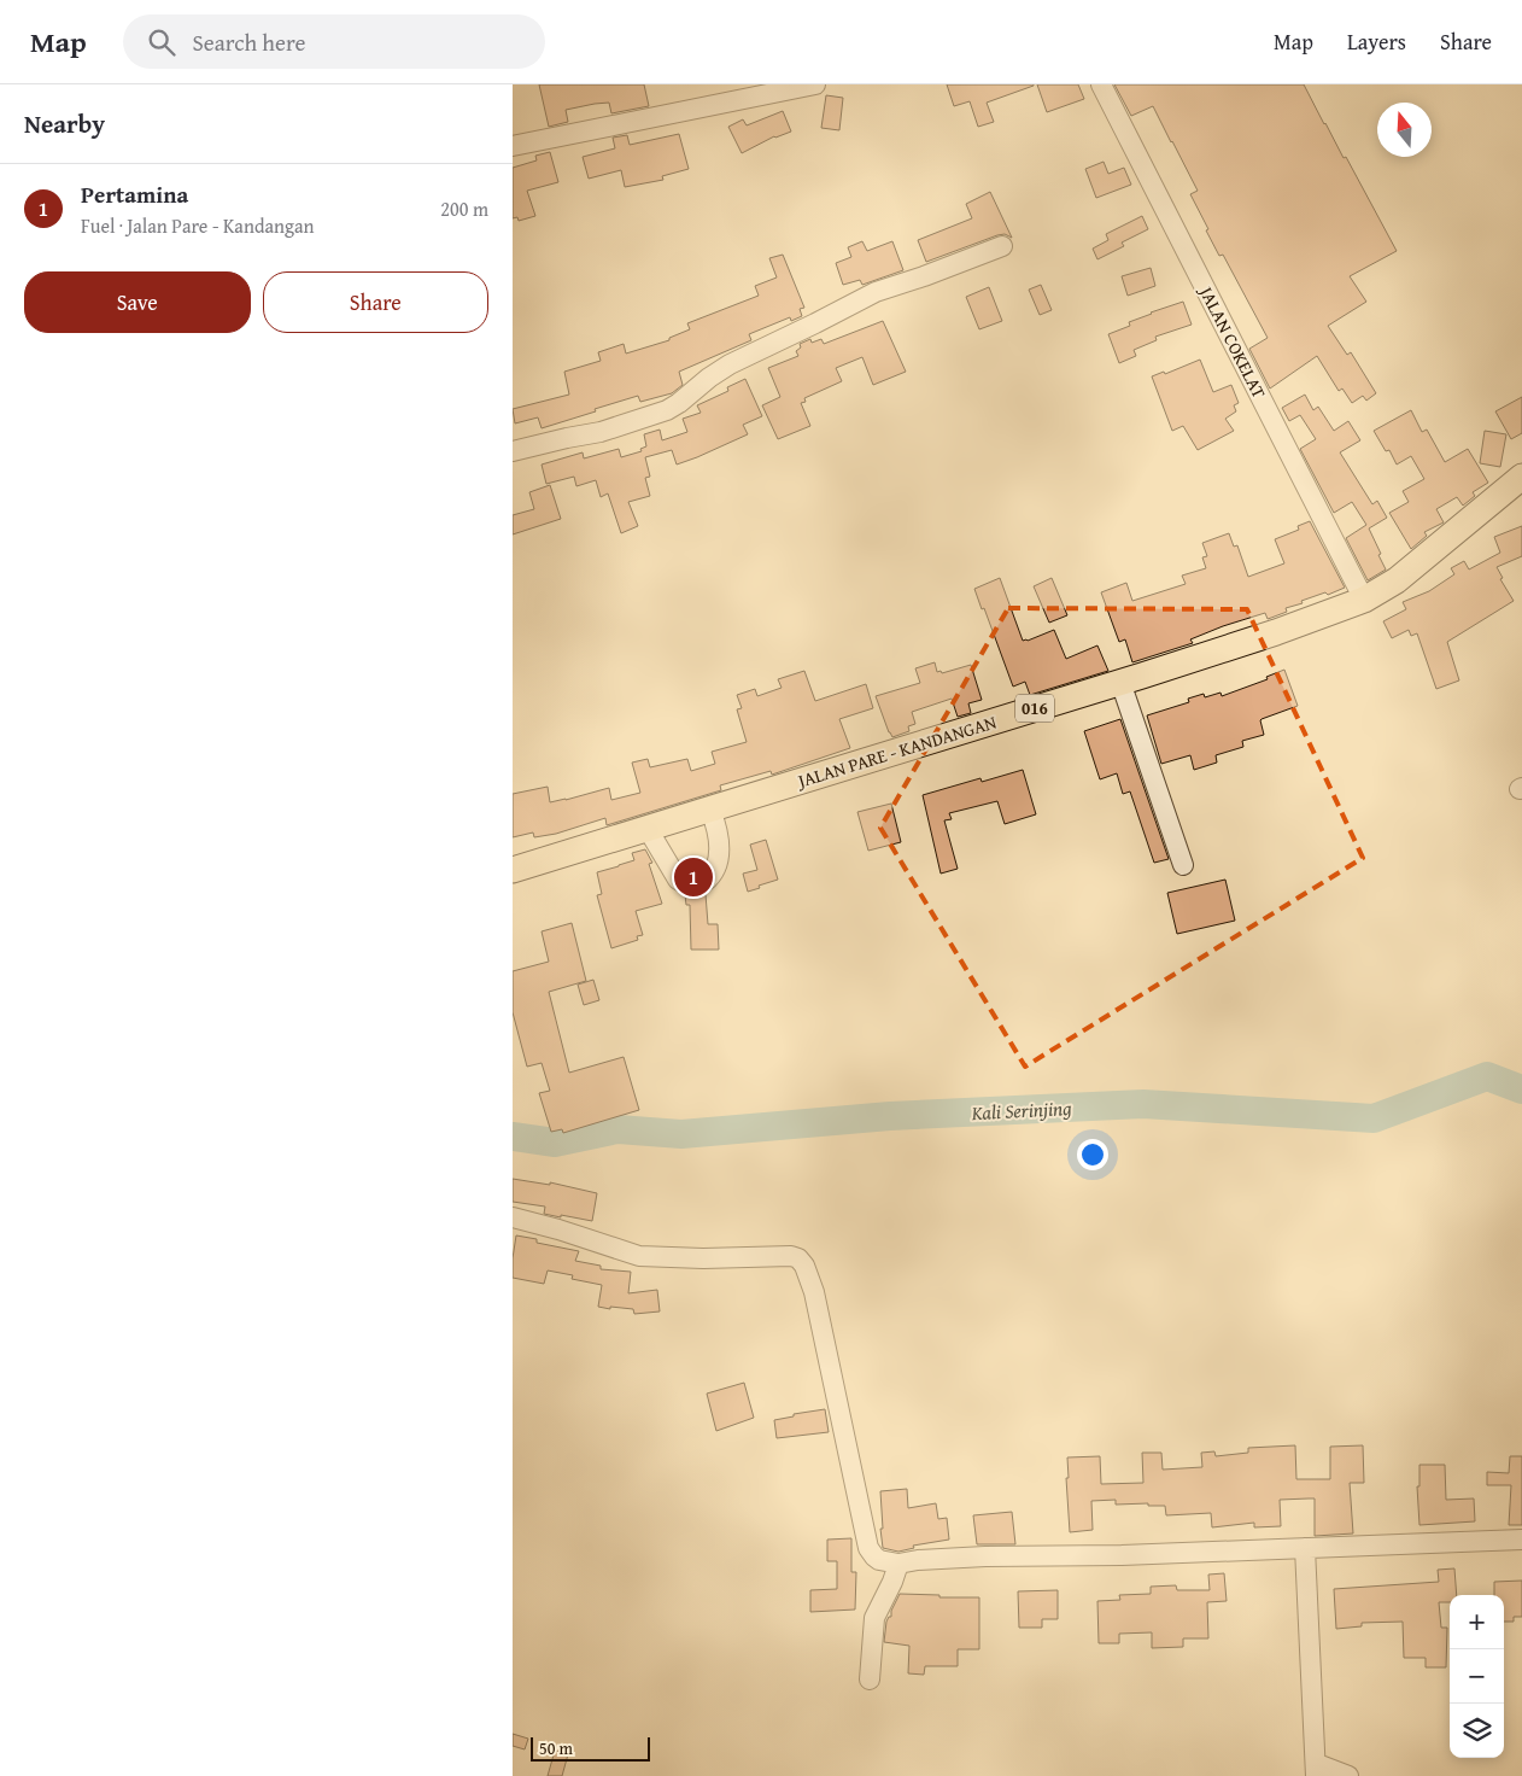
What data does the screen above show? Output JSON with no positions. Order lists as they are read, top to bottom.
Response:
{
  "streets": {
    "main road": ["016", "JALAN PARE - KANDANGAN"],
    "street": ["JALAN COKELAT"]
  },
  "crossings": [
    ["JALAN COKELAT", "JALAN PARE - KANDANGAN"]
  ],
  "water": ["Kali Serinjing"],
  "scale_bar": "50 m",
  "north": "top",
  "page": {
    "header": "Map",
    "search": "Search here",
    "nav": ["Map", "Layers", "Share"],
    "heading": "Nearby",
    "list": [
      {
        "mark": "1",
        "name": "Pertamina",
        "note": "Fuel · Jalan Pare - Kandangan",
        "value": "200 m"
      }
    ],
    "buttons": ["Save", "Share"],
    "pins": "1",
    "map_buttons": ["+", "−"],
    "scale": "50 m"
  }
}
